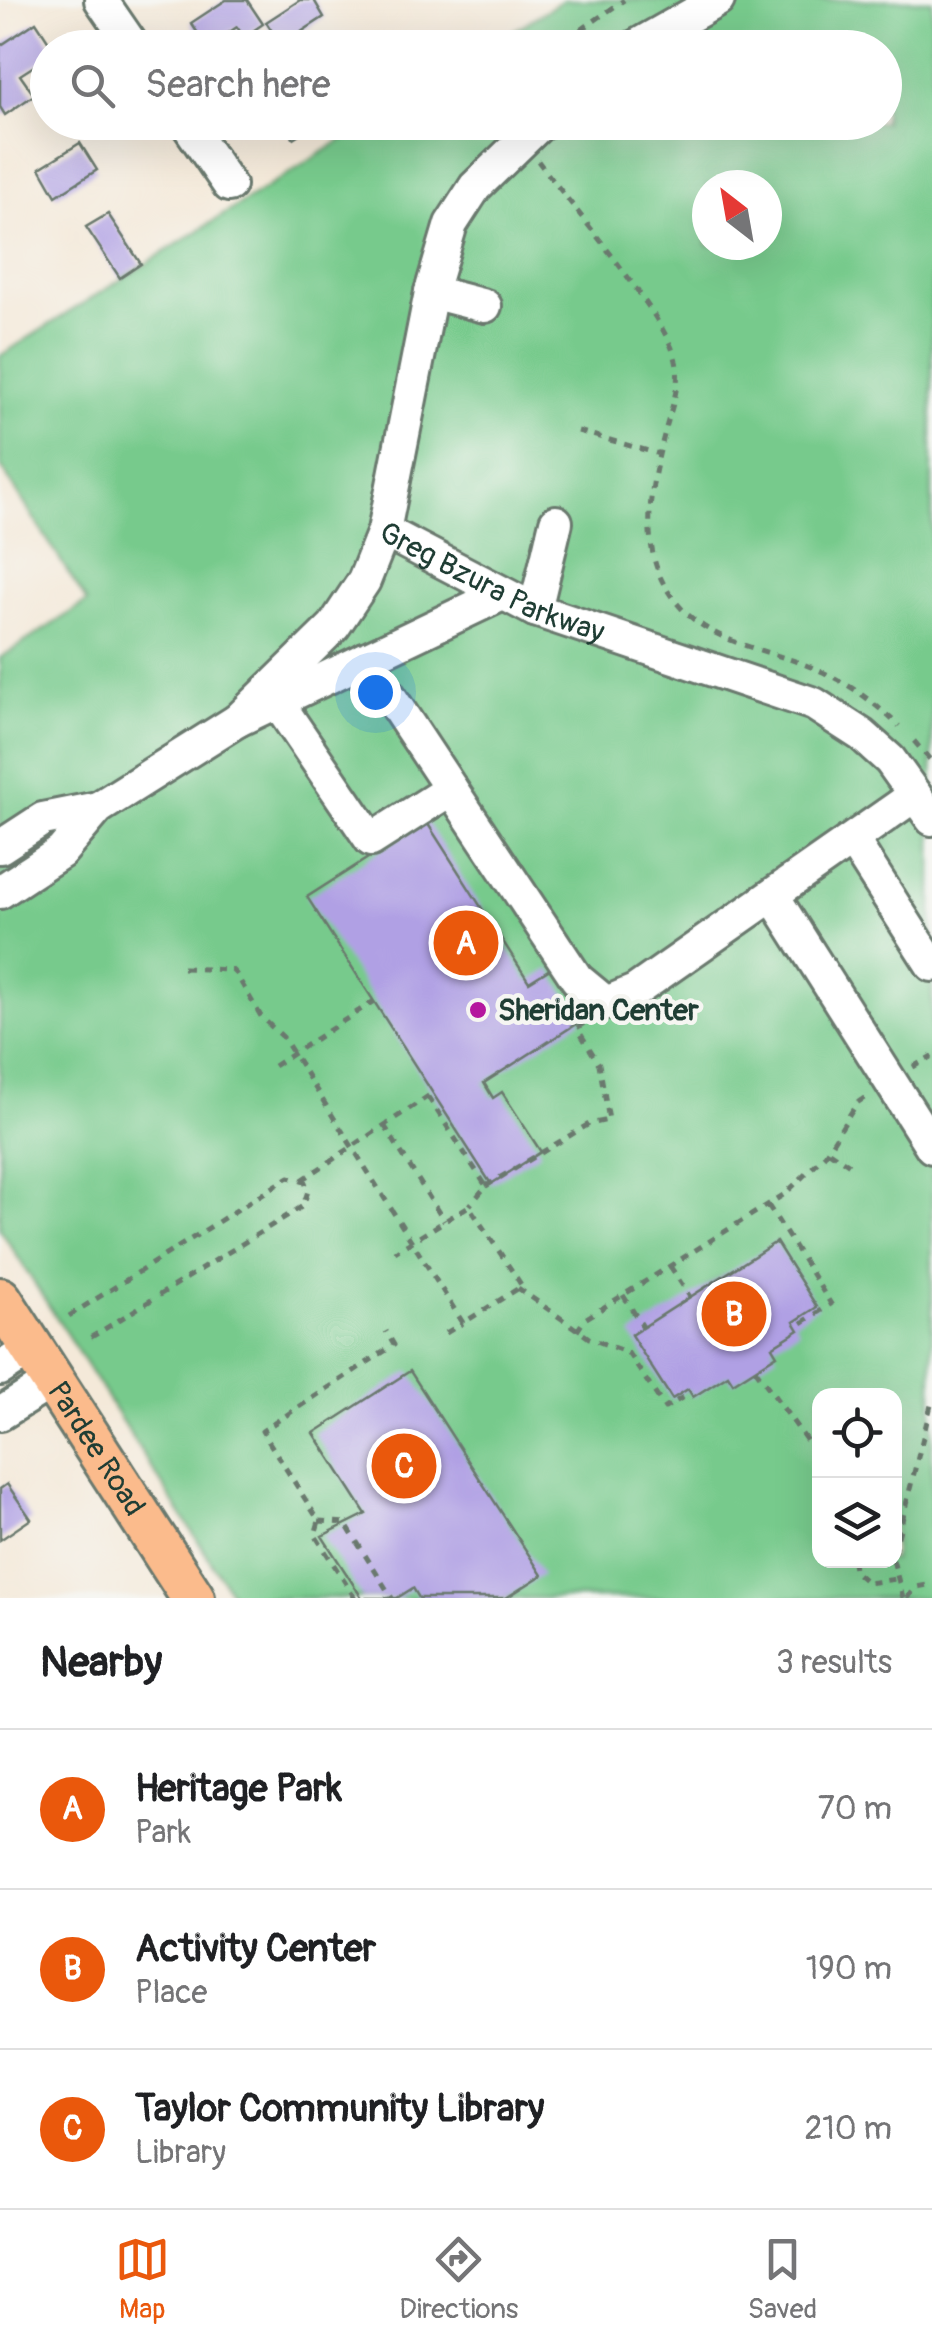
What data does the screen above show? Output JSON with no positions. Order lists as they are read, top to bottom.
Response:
{
  "streets": {
    "main road": ["Pardee Road"],
    "street": ["Greg Bzura Parkway"]
  },
  "places": ["Sheridan Center"],
  "north": "top left",
  "page": {
    "search": "Search here",
    "pins": ["A", "B", "C"],
    "heading": ["Nearby", "3 results"],
    "list": [
      {
        "mark": "A",
        "name": "Heritage Park",
        "note": "Park",
        "value": "70 m"
      },
      {
        "mark": "B",
        "name": "Activity Center",
        "note": "Place",
        "value": "190 m"
      },
      {
        "mark": "C",
        "name": "Taylor Community Library",
        "note": "Library",
        "value": "210 m"
      }
    ],
    "nav": ["Map", "Directions", "Saved"]
  }
}
